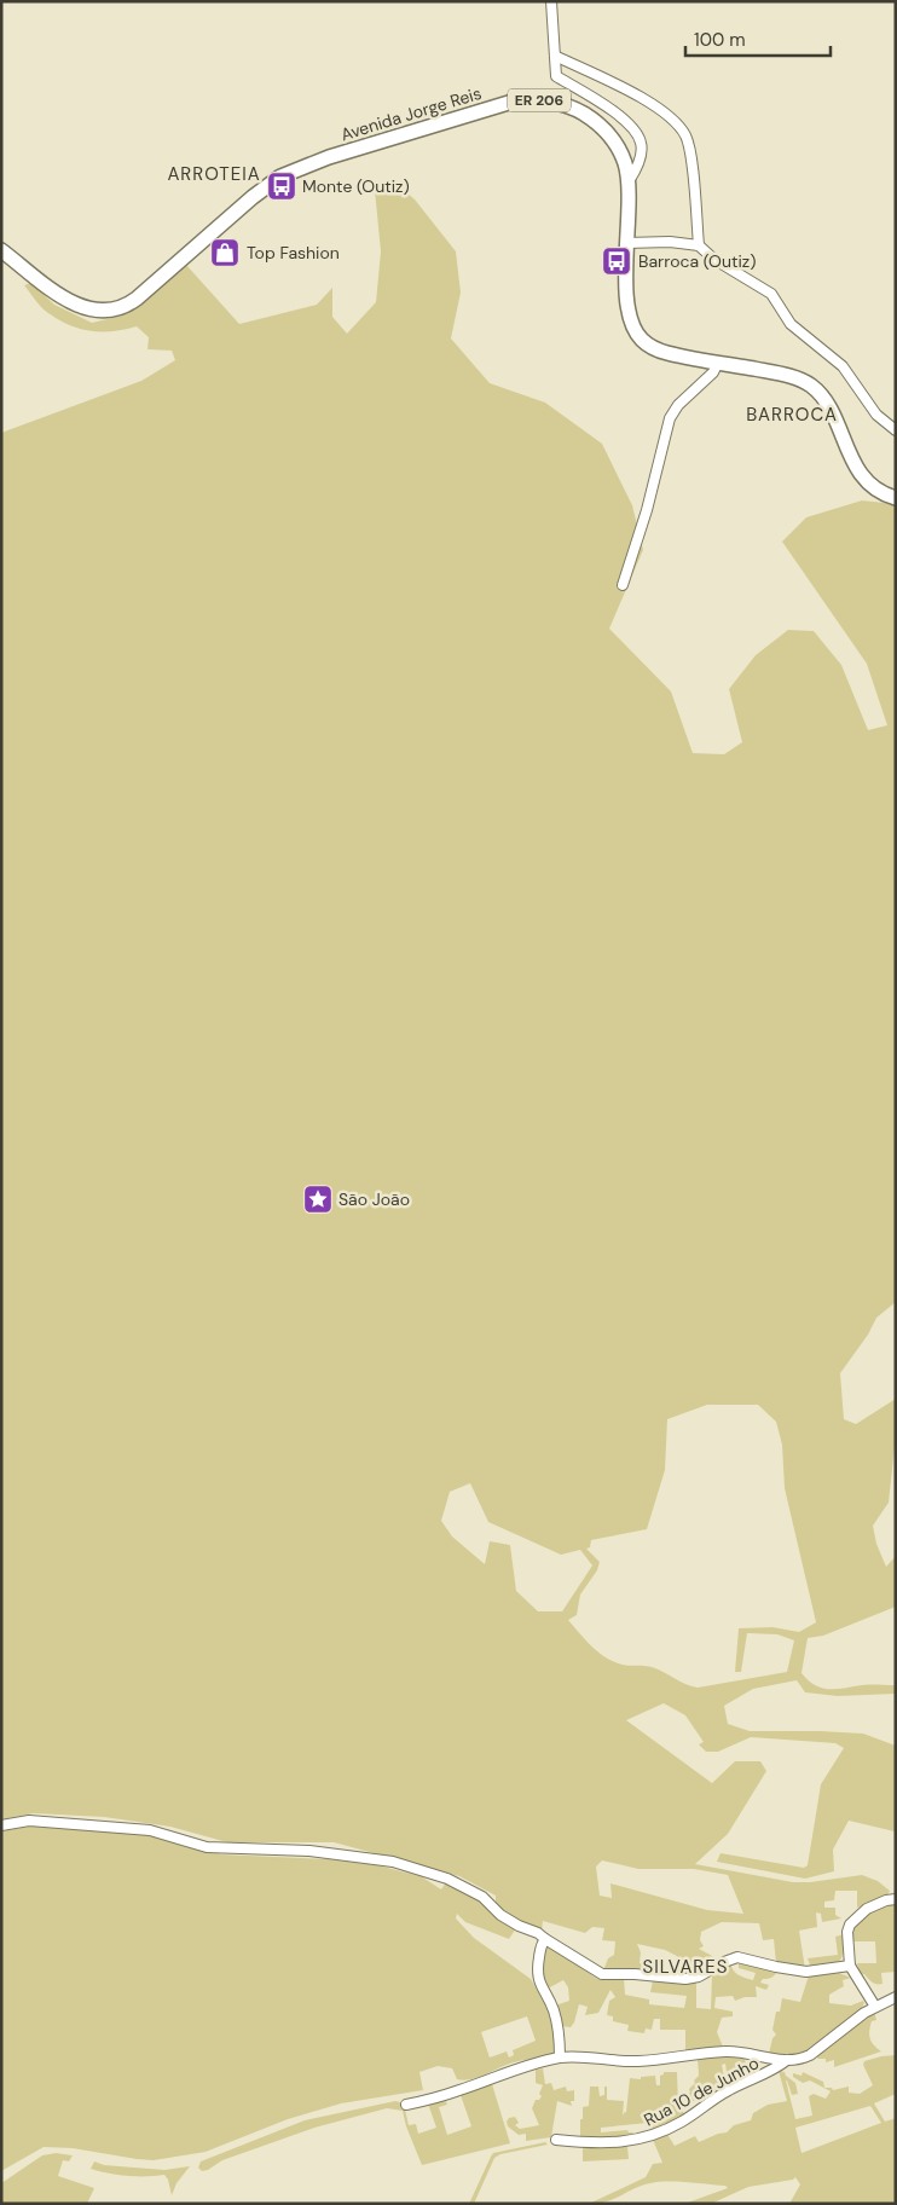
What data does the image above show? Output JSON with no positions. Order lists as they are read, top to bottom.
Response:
{
  "streets": {
    "main road": ["ER 206", "Avenida Jorge Reis"],
    "street": ["Rua 10 de Junho"]
  },
  "districts": ["ARROTEIA", "BARROCA", "SILVARES"],
  "places": {
    "bus stop": ["Monte (Outiz)", "Barroca (Outiz)"],
    "shop": ["Top Fashion"],
    "place": ["São João"]
  },
  "scale_bar": "100 m"
}
